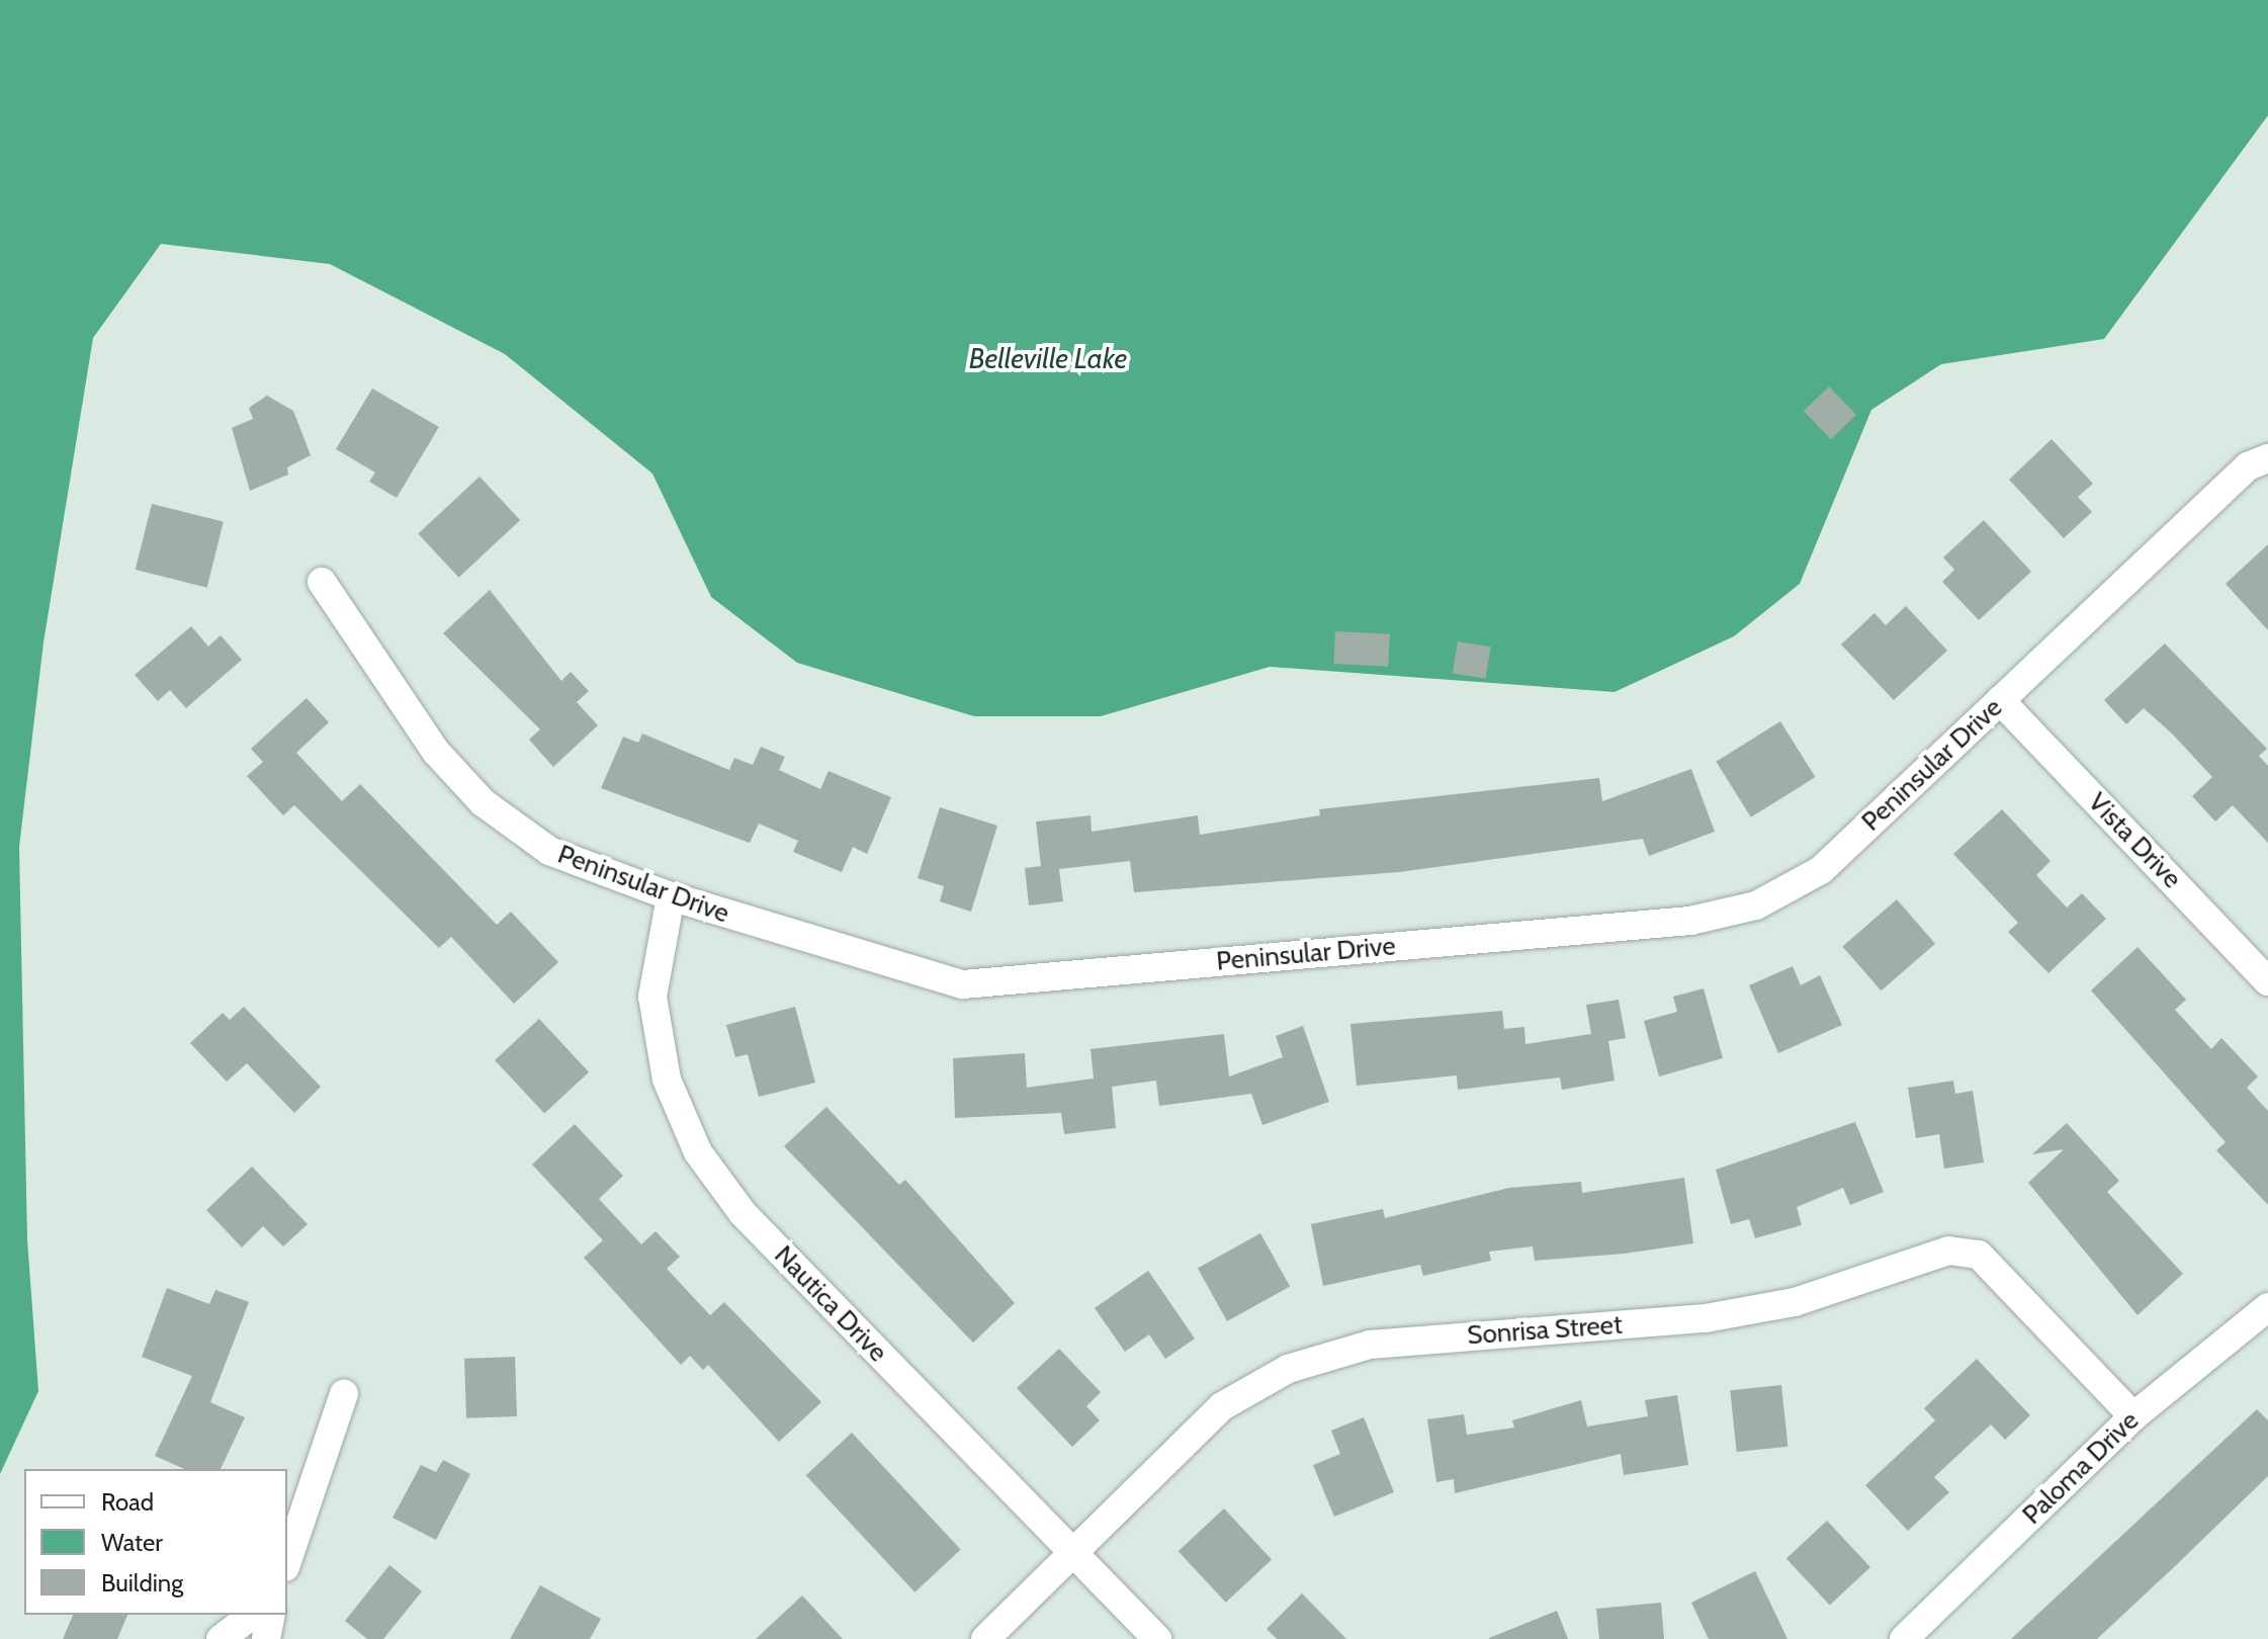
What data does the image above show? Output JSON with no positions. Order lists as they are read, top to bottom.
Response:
{
  "streets": {
    "street": [
      "Peninsular Drive",
      "Vista Drive",
      "Nautica Drive",
      "Sonrisa Street",
      "Paloma Drive"
    ]
  },
  "crossings": [
    ["Peninsular Drive", "Vista Drive"],
    ["Peninsular Drive", "Nautica Drive"],
    ["Nautica Drive", "Sonrisa Street"],
    ["Sonrisa Street", "Paloma Drive"]
  ],
  "water": ["Belleville Lake"],
  "legend": ["Road", "Water", "Building"]
}
